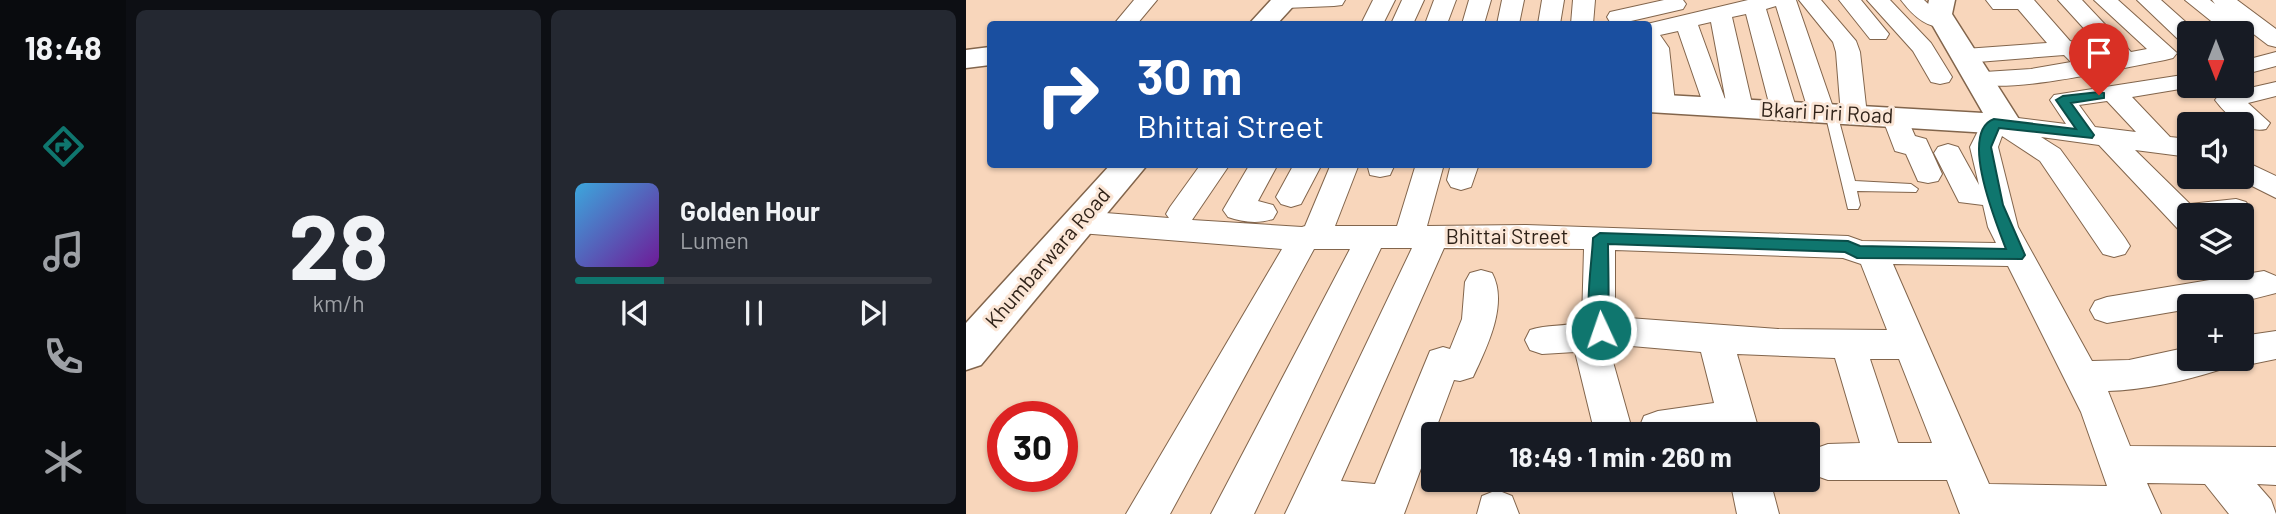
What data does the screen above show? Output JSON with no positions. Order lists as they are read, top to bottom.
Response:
{
  "streets": {
    "street": ["Bkari Piri Road", "Bhittai Street", "Khumbarwara Road"]
  },
  "crossings": [
    ["Bhittai Street", "Khumbarwara Road"]
  ],
  "north": "bottom",
  "page": {
    "tabs": "18:48",
    "tile": ["28", "km/h"],
    "map_buttons": "+",
    "turn": ["30 m", "Bhittai Street"],
    "song": ["Golden Hour", "Lumen"],
    "limit": "30",
    "trip": "18:49 · 1 min · 260 m"
  }
}
